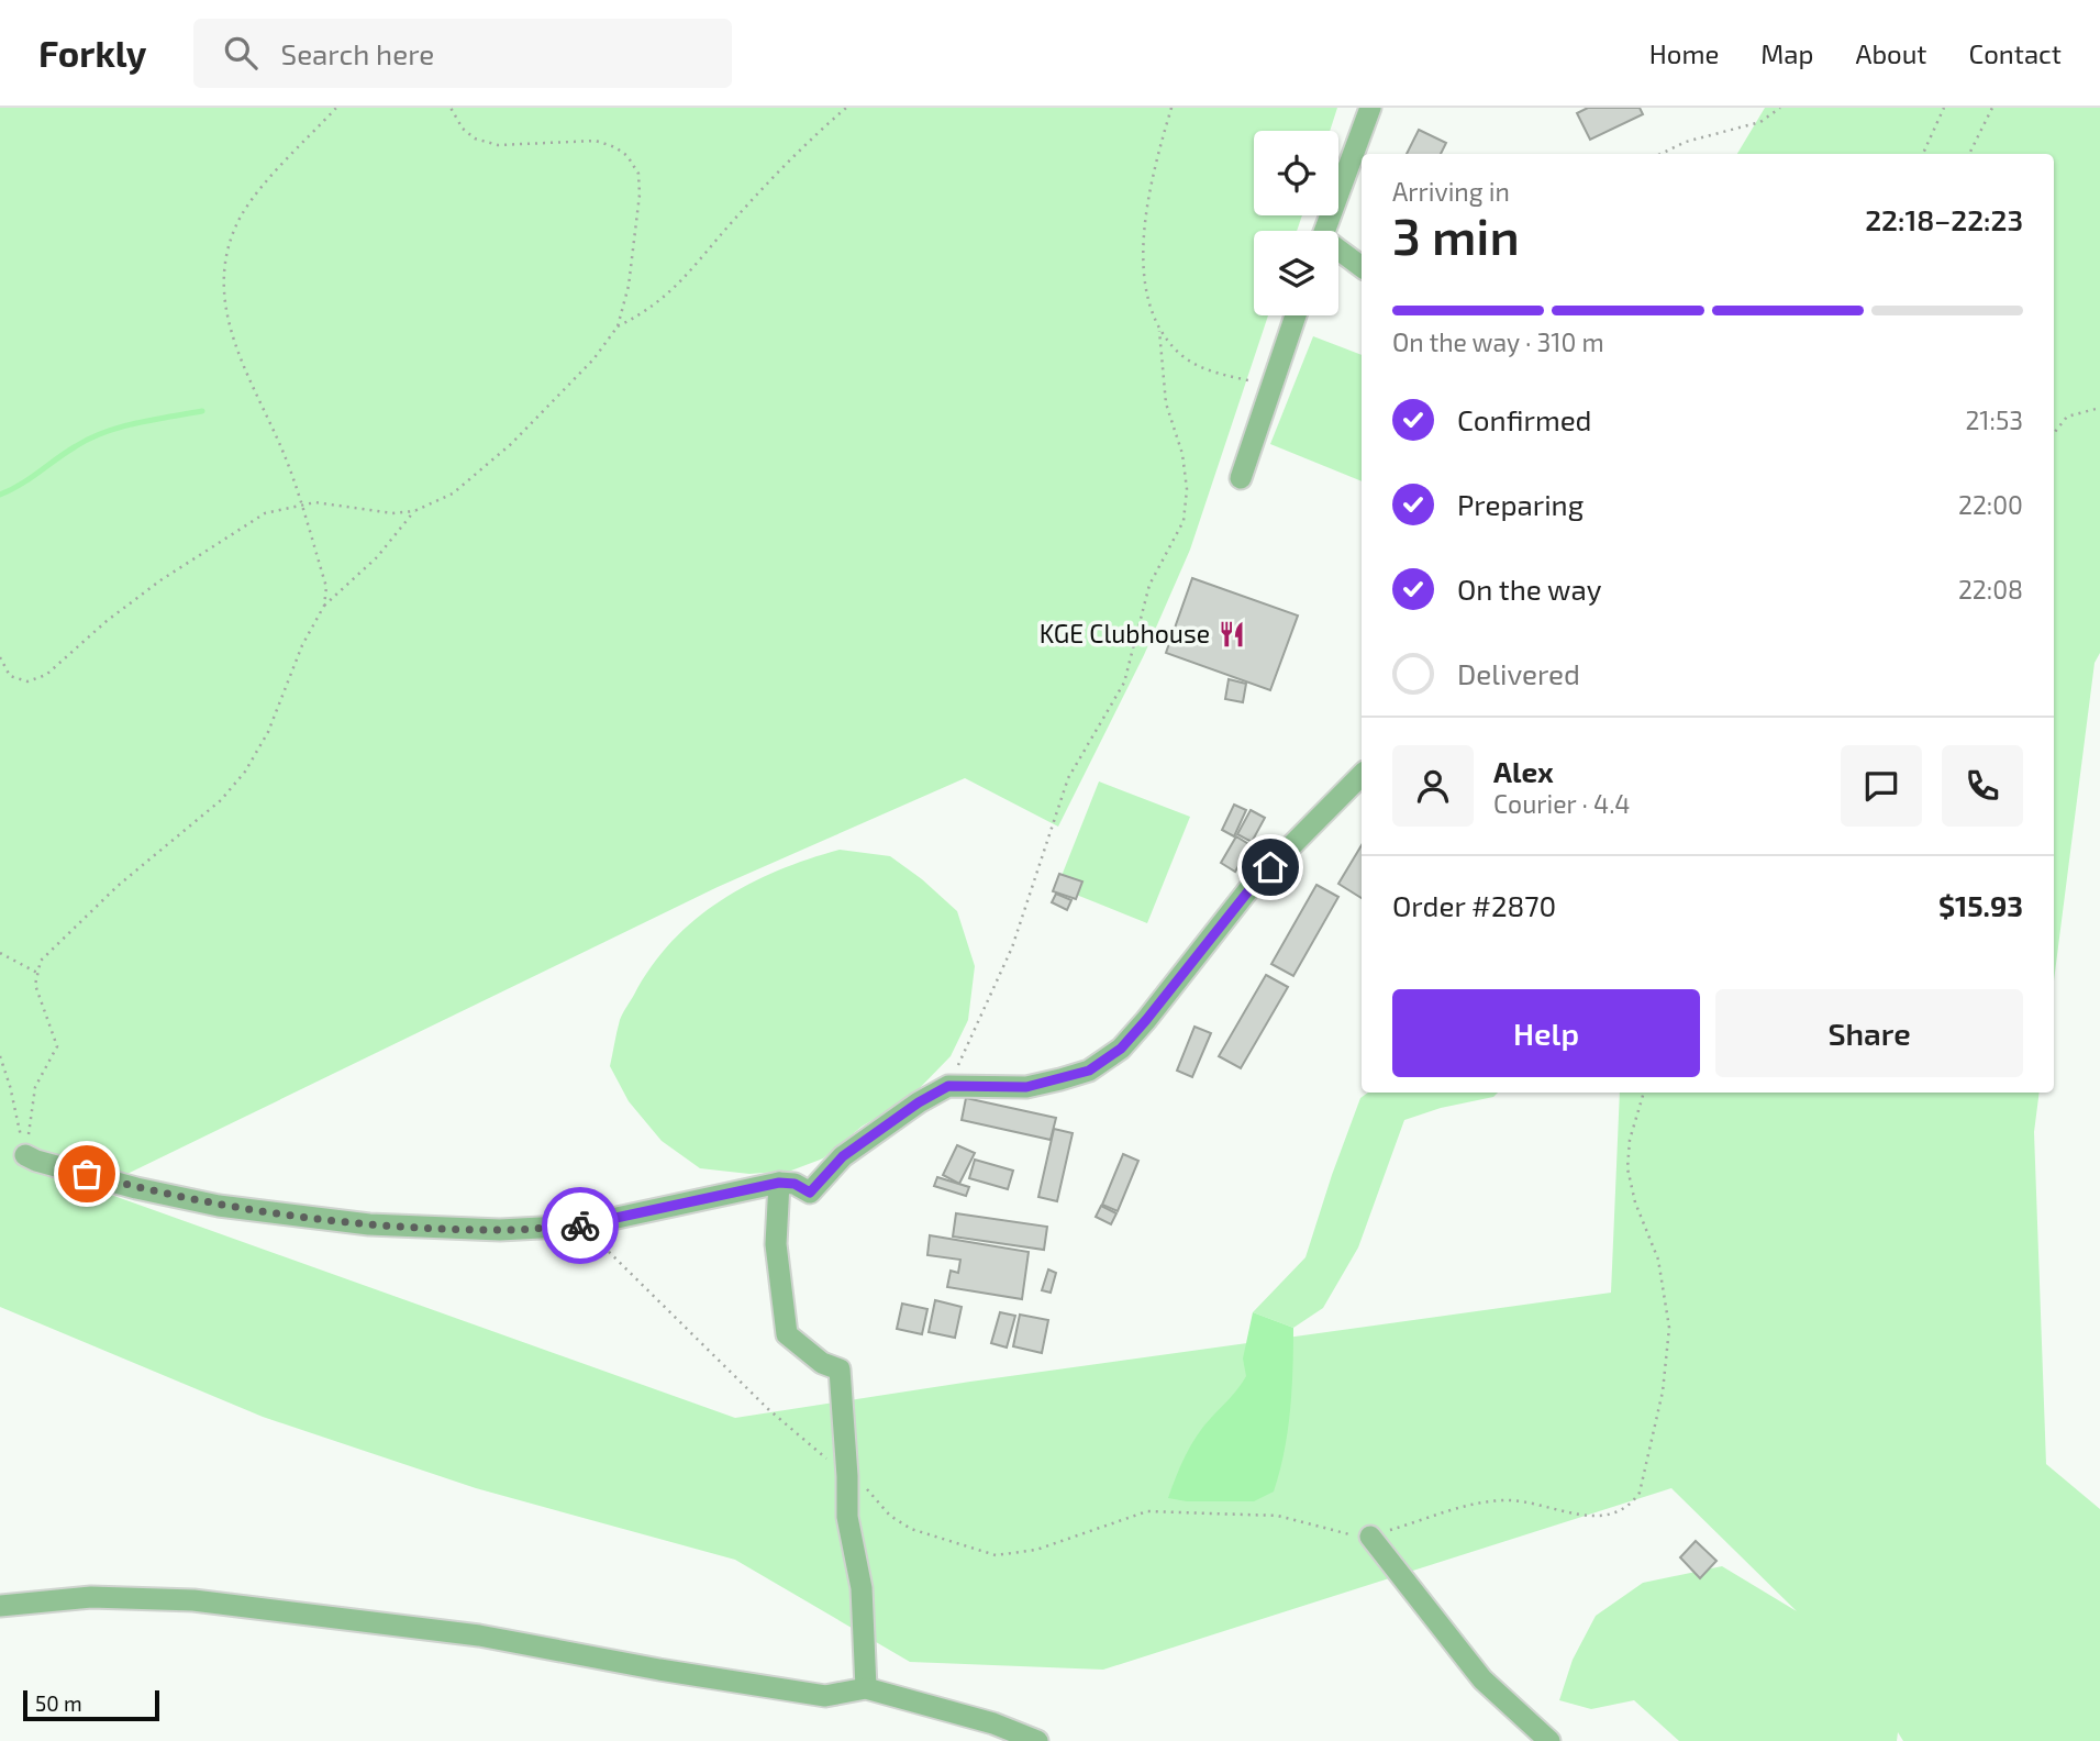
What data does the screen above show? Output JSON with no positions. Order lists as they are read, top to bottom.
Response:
{
  "places": {
    "restaurant": ["KGE Clubhouse"]
  },
  "scale_bar": "50 m",
  "page": {
    "header": "Forkly",
    "search": "Search here",
    "nav": [
      "Home",
      "Map",
      "About",
      "Contact"
    ],
    "heading": ["3 min", "Arriving in", "22:18–22:23"],
    "panel": [
      "Alex",
      "Courier · 4.4",
      "Order #2870",
      "$15.93"
    ],
    "bar": "On the way · 310 m",
    "list": [
      ["Confirmed", "21:53"],
      ["Preparing", "22:00"],
      ["On the way", "22:08"],
      "Delivered"
    ],
    "buttons": ["Help", "Share"],
    "scale": "50 m"
  }
}
